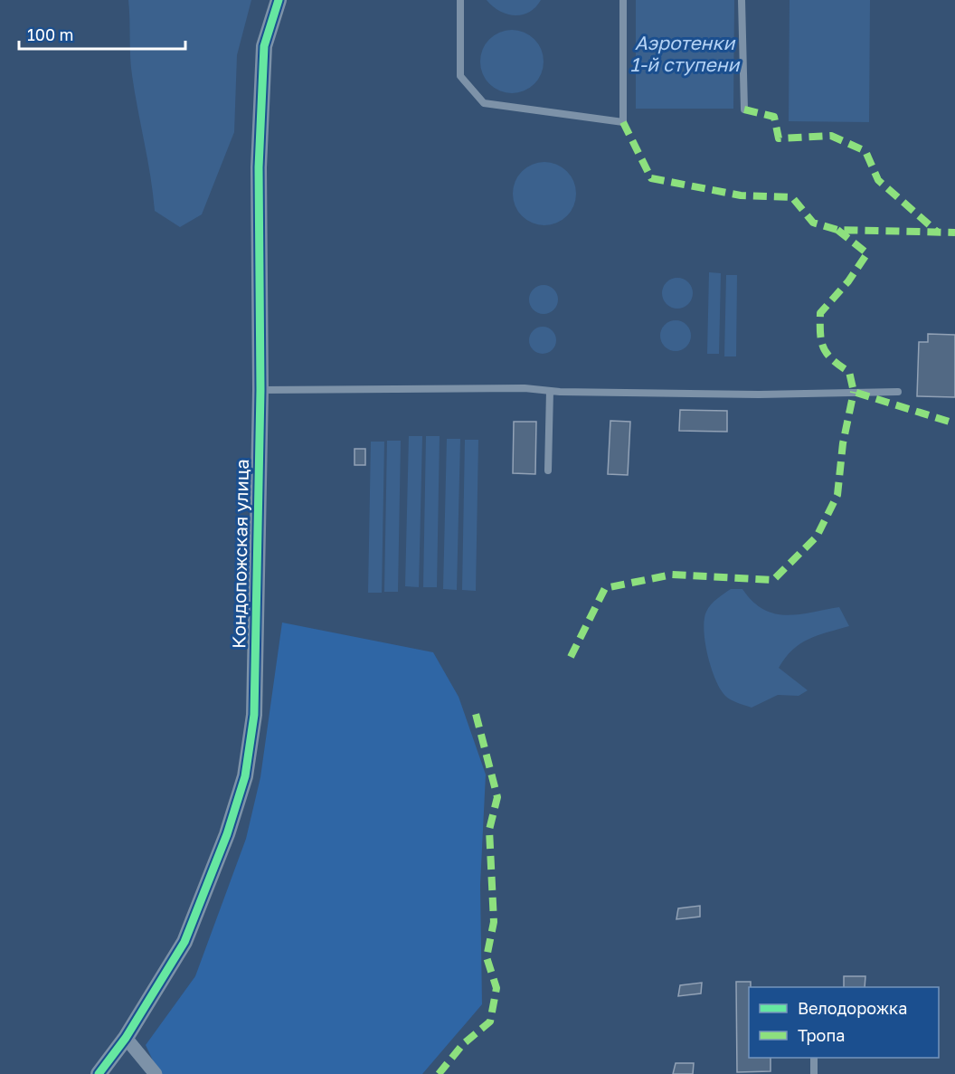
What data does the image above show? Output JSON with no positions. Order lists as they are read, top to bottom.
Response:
{
  "streets": {
    "street": ["Кондопожская улица"]
  },
  "water": ["Аэротенки 1-й ступени"],
  "legend": ["Велодорожка", "Тропа"],
  "scale_bar": "100 m"
}
